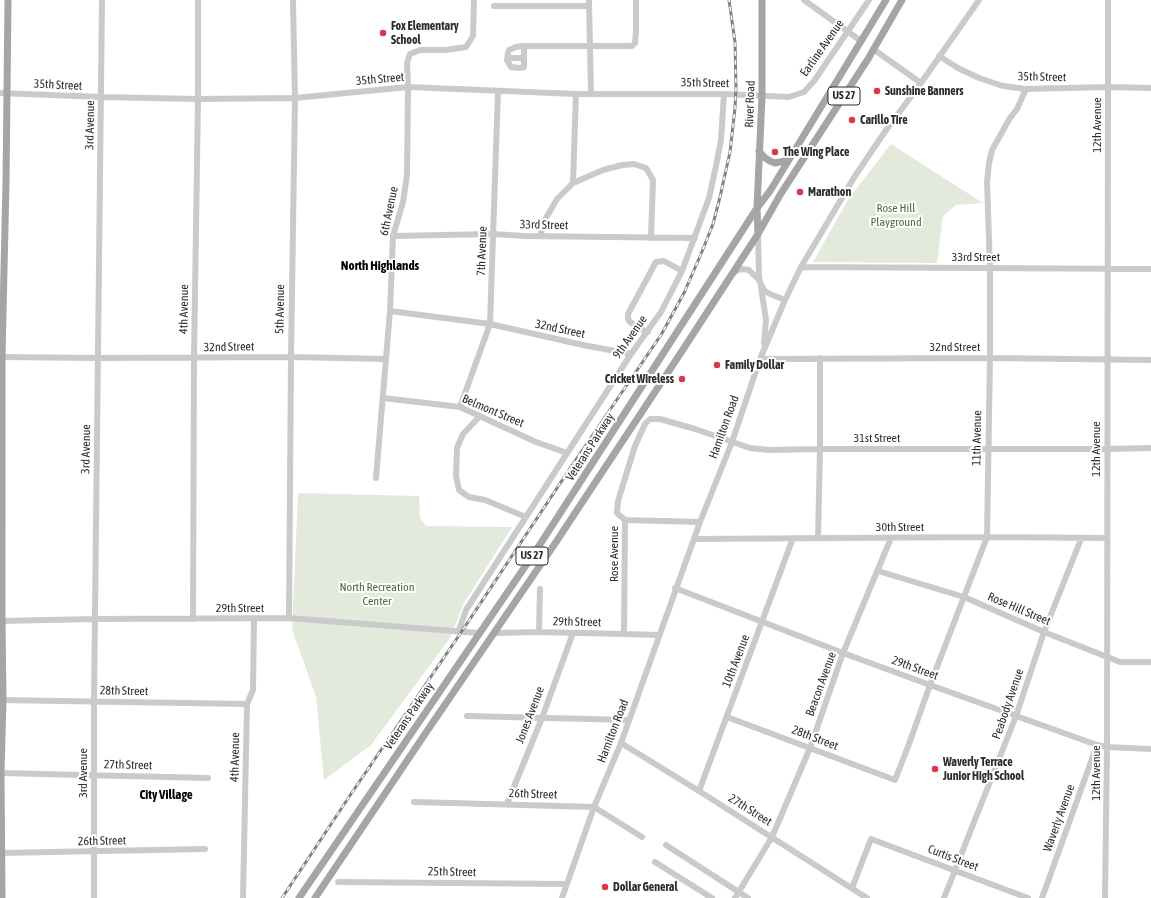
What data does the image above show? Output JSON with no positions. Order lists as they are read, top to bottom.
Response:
{
  "streets": {
    "main road": ["US 27", "River Road", "Veterans Parkway"],
    "street": [
      "Earline Avenue",
      "35th Street",
      "3rd Avenue",
      "12th Avenue",
      "6th Avenue",
      "33rd Street",
      "7th Avenue",
      "4th Avenue",
      "5th Avenue",
      "32nd Street",
      "9th Avenue",
      "Belmont Street",
      "Hamilton Road",
      "31st Street",
      "11th Avenue",
      "30th Street",
      "Rose Avenue",
      "29th Street",
      "Rose Hill Street",
      "10th Avenue",
      "Beacon Avenue",
      "28th Street",
      "Peabody Avenue",
      "Jones Avenue",
      "27th Street",
      "26th Street",
      "Waverly Avenue",
      "Curtis Street",
      "25th Street"
    ]
  },
  "crossings": [
    ["Earline Avenue", "35th Street"],
    ["Earline Avenue", "River Road"],
    ["35th Street", "River Road"],
    ["35th Street", "3rd Avenue"],
    ["35th Street", "12th Avenue"],
    ["35th Street", "6th Avenue"],
    ["35th Street", "7th Avenue"],
    ["35th Street", "4th Avenue"],
    ["35th Street", "5th Avenue"],
    ["35th Street", "9th Avenue"],
    ["35th Street", "Hamilton Road"],
    ["35th Street", "11th Avenue"],
    ["River Road", "Veterans Parkway"],
    ["3rd Avenue", "32nd Street"],
    ["3rd Avenue", "29th Street"],
    ["3rd Avenue", "28th Street"],
    ["3rd Avenue", "27th Street"],
    ["3rd Avenue", "26th Street"],
    ["12th Avenue", "33rd Street"],
    ["12th Avenue", "32nd Street"],
    ["12th Avenue", "31st Street"],
    ["12th Avenue", "30th Street"],
    ["12th Avenue", "29th Street"],
    ["12th Avenue", "Rose Hill Street"],
    ["6th Avenue", "33rd Street"],
    ["6th Avenue", "32nd Street"],
    ["6th Avenue", "Belmont Street"],
    ["33rd Street", "7th Avenue"],
    ["33rd Street", "9th Avenue"],
    ["33rd Street", "Hamilton Road"],
    ["33rd Street", "11th Avenue"],
    ["7th Avenue", "32nd Street"],
    ["7th Avenue", "Belmont Street"],
    ["4th Avenue", "32nd Street"],
    ["4th Avenue", "29th Street"],
    ["4th Avenue", "28th Street"],
    ["5th Avenue", "32nd Street"],
    ["5th Avenue", "29th Street"],
    ["32nd Street", "9th Avenue"],
    ["32nd Street", "Hamilton Road"],
    ["32nd Street", "11th Avenue"],
    ["9th Avenue", "Belmont Street"],
    ["9th Avenue", "29th Street"],
    ["Hamilton Road", "31st Street"],
    ["Hamilton Road", "30th Street"],
    ["Hamilton Road", "29th Street"],
    ["Hamilton Road", "27th Street"],
    ["Hamilton Road", "26th Street"],
    ["Hamilton Road", "25th Street"],
    ["31st Street", "11th Avenue"],
    ["31st Street", "Rose Avenue"],
    ["11th Avenue", "30th Street"],
    ["11th Avenue", "29th Street"],
    ["11th Avenue", "Rose Hill Street"],
    ["11th Avenue", "28th Street"],
    ["Veterans Parkway", "29th Street"],
    ["30th Street", "10th Avenue"],
    ["30th Street", "Beacon Avenue"],
    ["30th Street", "Peabody Avenue"],
    ["Rose Avenue", "29th Street"],
    ["29th Street", "10th Avenue"],
    ["29th Street", "Beacon Avenue"],
    ["29th Street", "Peabody Avenue"],
    ["29th Street", "Jones Avenue"],
    ["29th Street", "Waverly Avenue"],
    ["Rose Hill Street", "Beacon Avenue"],
    ["Rose Hill Street", "Peabody Avenue"],
    ["10th Avenue", "28th Street"],
    ["10th Avenue", "27th Street"],
    ["Beacon Avenue", "28th Street"],
    ["Beacon Avenue", "27th Street"],
    ["Peabody Avenue", "Curtis Street"],
    ["Jones Avenue", "26th Street"],
    ["27th Street", "Curtis Street"]
  ],
  "districts": ["North Highlands", "City Village"],
  "parks": ["Rose Hill Playground", "North Recreation Center"],
  "places": [
    "Fox Elementary School",
    "Sunshine Banners",
    "Carillo Tire",
    "The Wing Place",
    "Marathon",
    "Family Dollar",
    "Cricket Wireless",
    "Waverly Terrace Junior High School",
    "Dollar General"
  ]
}
